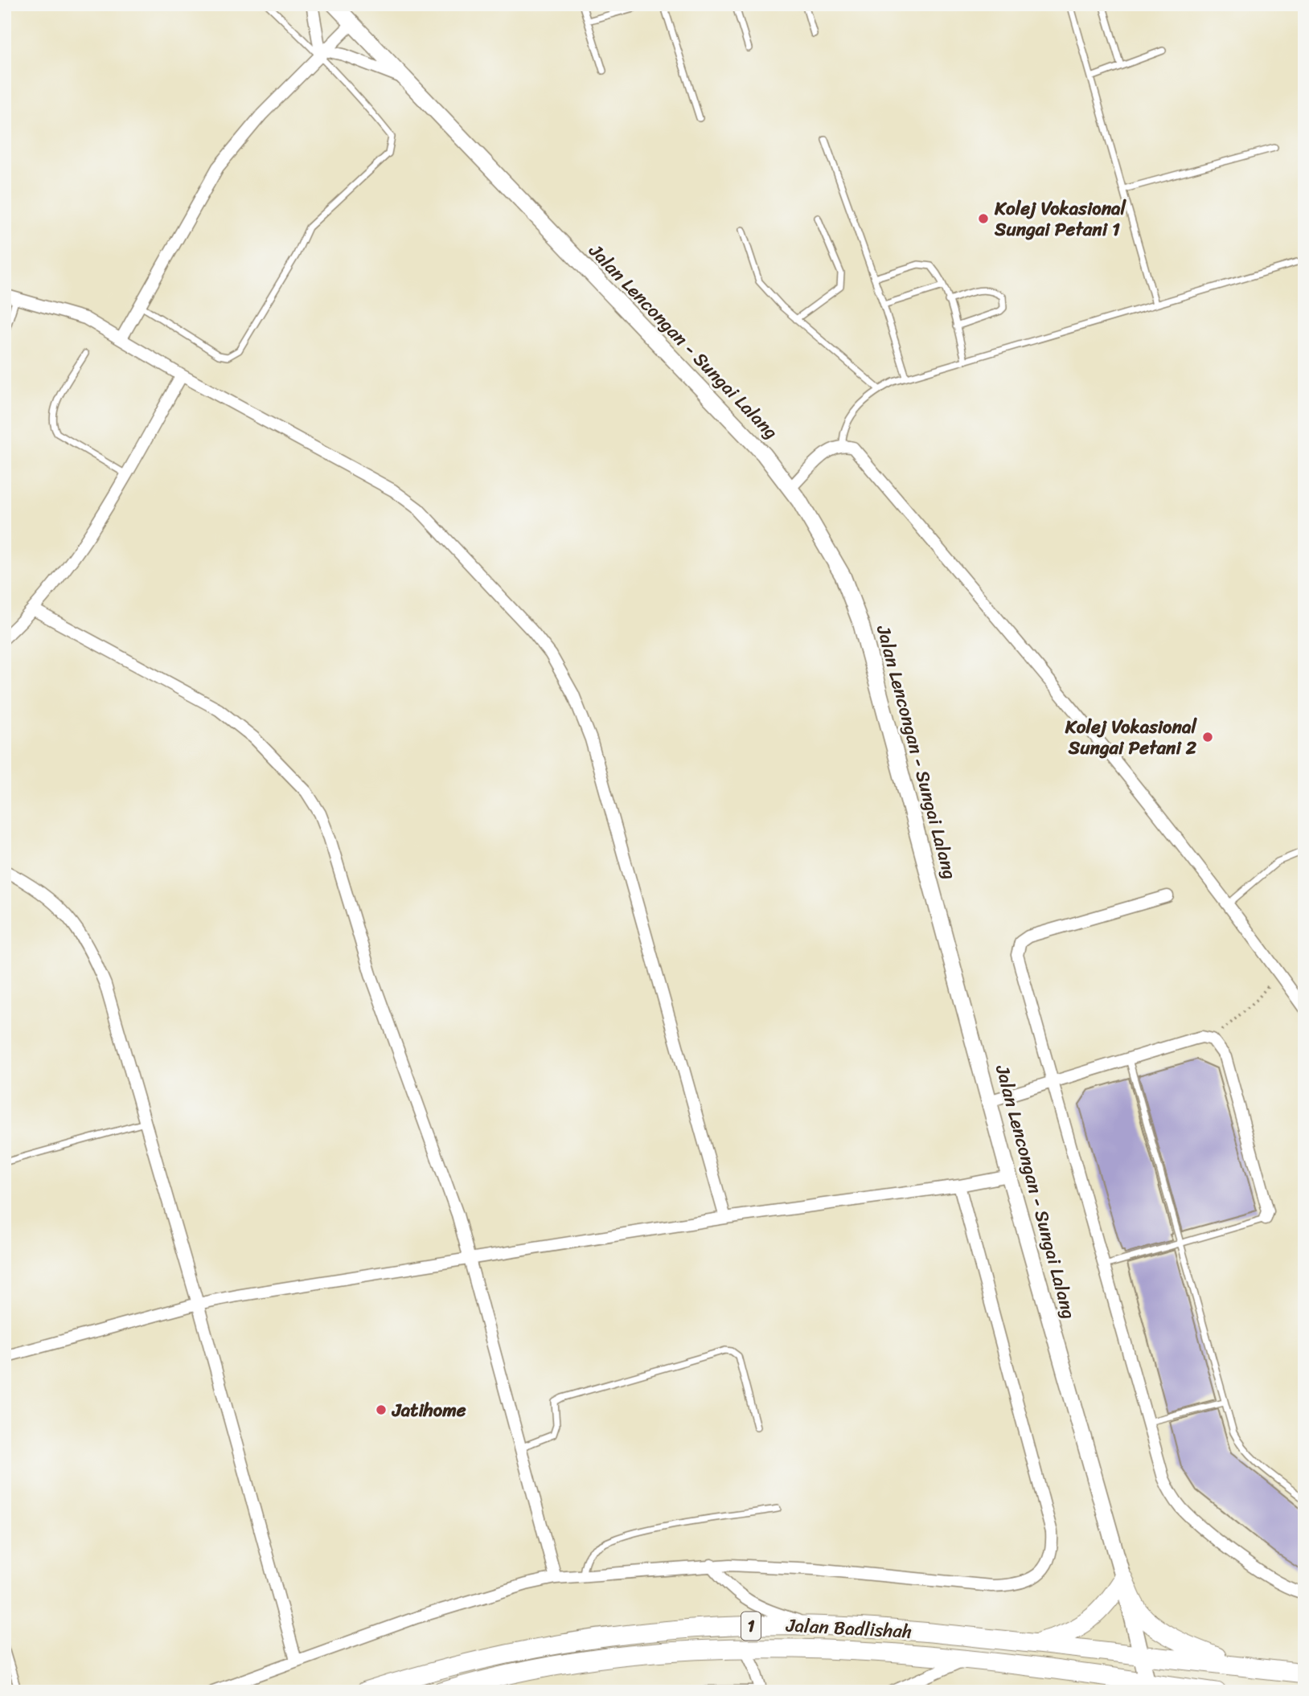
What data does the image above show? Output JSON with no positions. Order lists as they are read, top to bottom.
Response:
{
  "streets": {
    "main road": ["1", "Jalan Badlishah"],
    "street": ["Jalan Lencongan - Sungai Lalang"]
  },
  "crossings": [
    ["Jalan Lencongan - Sungai Lalang", "Jalan Badlishah"]
  ],
  "places": ["Kolej Vokasional Sungai Petani 1", "Kolej Vokasional Sungai Petani 2", "Jatihome"]
}
